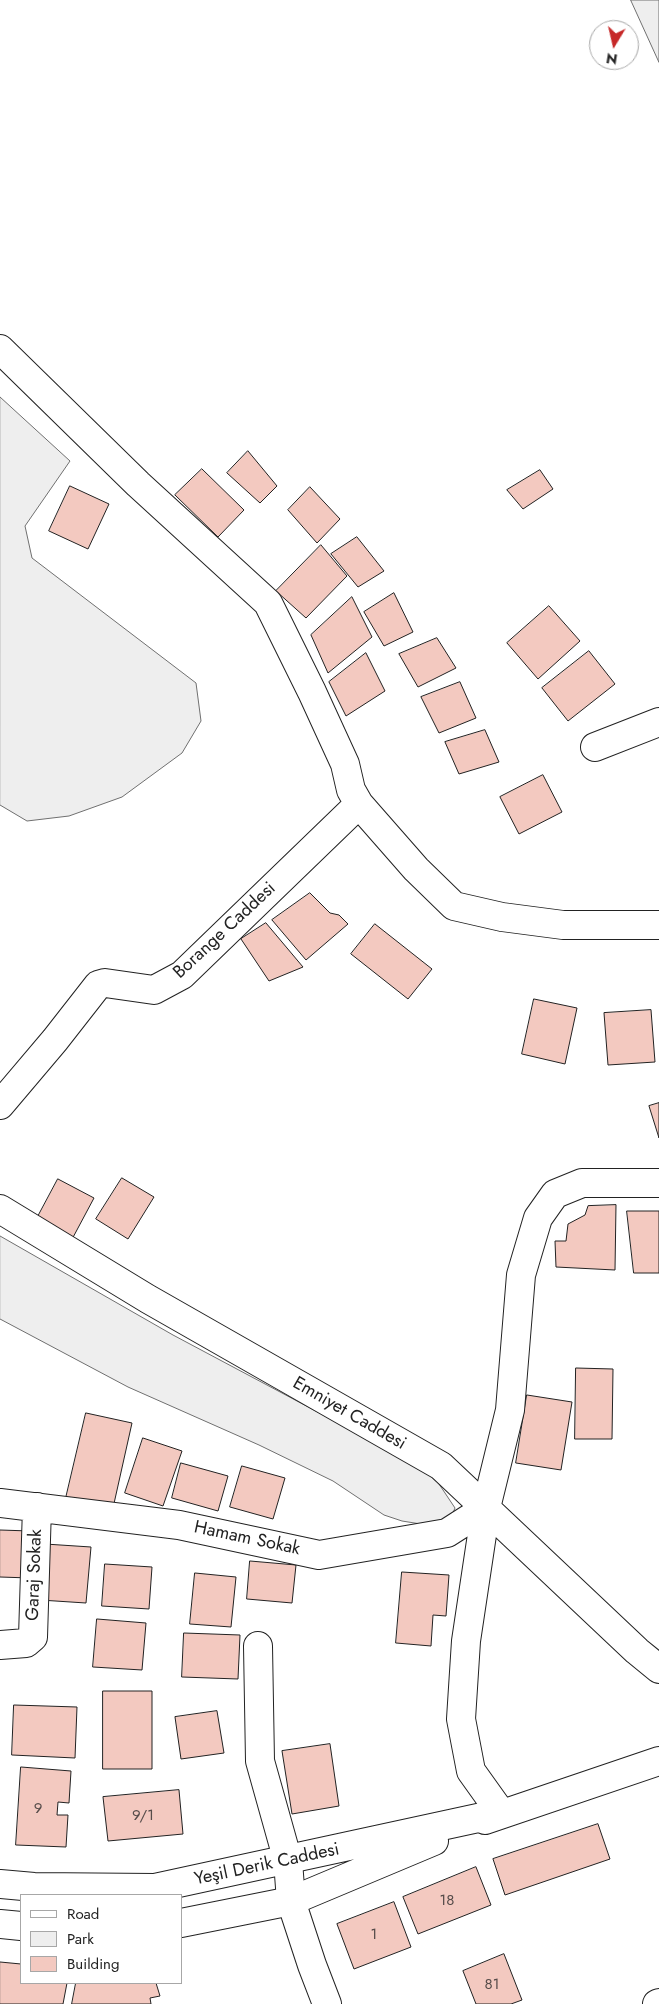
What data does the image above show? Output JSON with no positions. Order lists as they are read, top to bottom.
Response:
{
  "streets": {
    "street": [
      "Borange Caddesi",
      "Emniyet Caddesi",
      "Hamam Sokak",
      "Garaj Sokak",
      "Yeşil Derik Caddesi"
    ]
  },
  "crossings": [
    ["Emniyet Caddesi", "Hamam Sokak"],
    ["Hamam Sokak", "Garaj Sokak"]
  ],
  "house_numbers": [
    "9",
    "9/1",
    "18",
    "1",
    "81"
  ],
  "legend": ["Road", "Park", "Building"],
  "north": "bottom"
}
